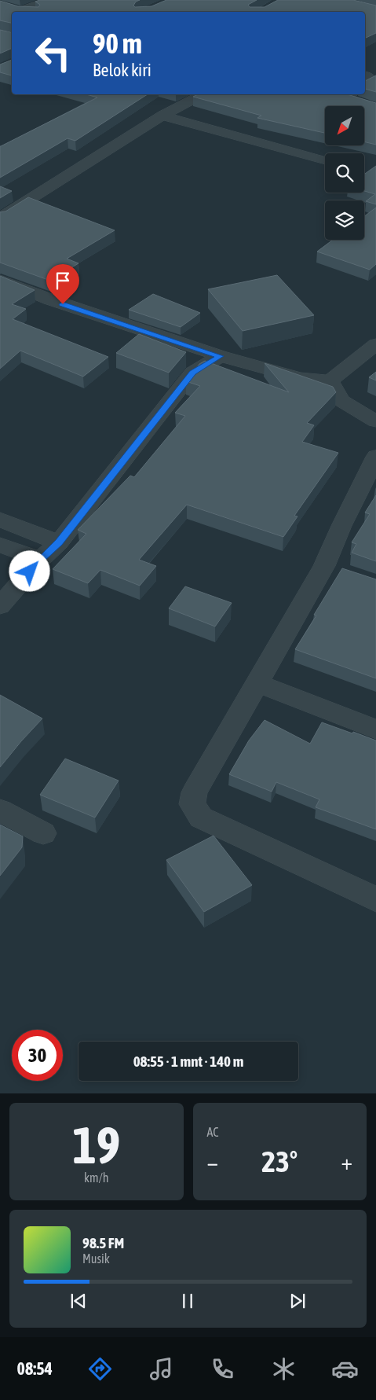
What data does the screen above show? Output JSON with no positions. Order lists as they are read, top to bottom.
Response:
{
  "north": "bottom left",
  "page": {
    "turn": ["90 m", "Belok kiri"],
    "limit": "30",
    "trip": "08:55 · 1 mnt · 140 m",
    "tile": [
      ["19", "km/h"],
      "AC"
    ],
    "heat": ["−", "23°", "+"],
    "song": ["98.5 FM", "Musik"],
    "tabs": "08:54"
  }
}
